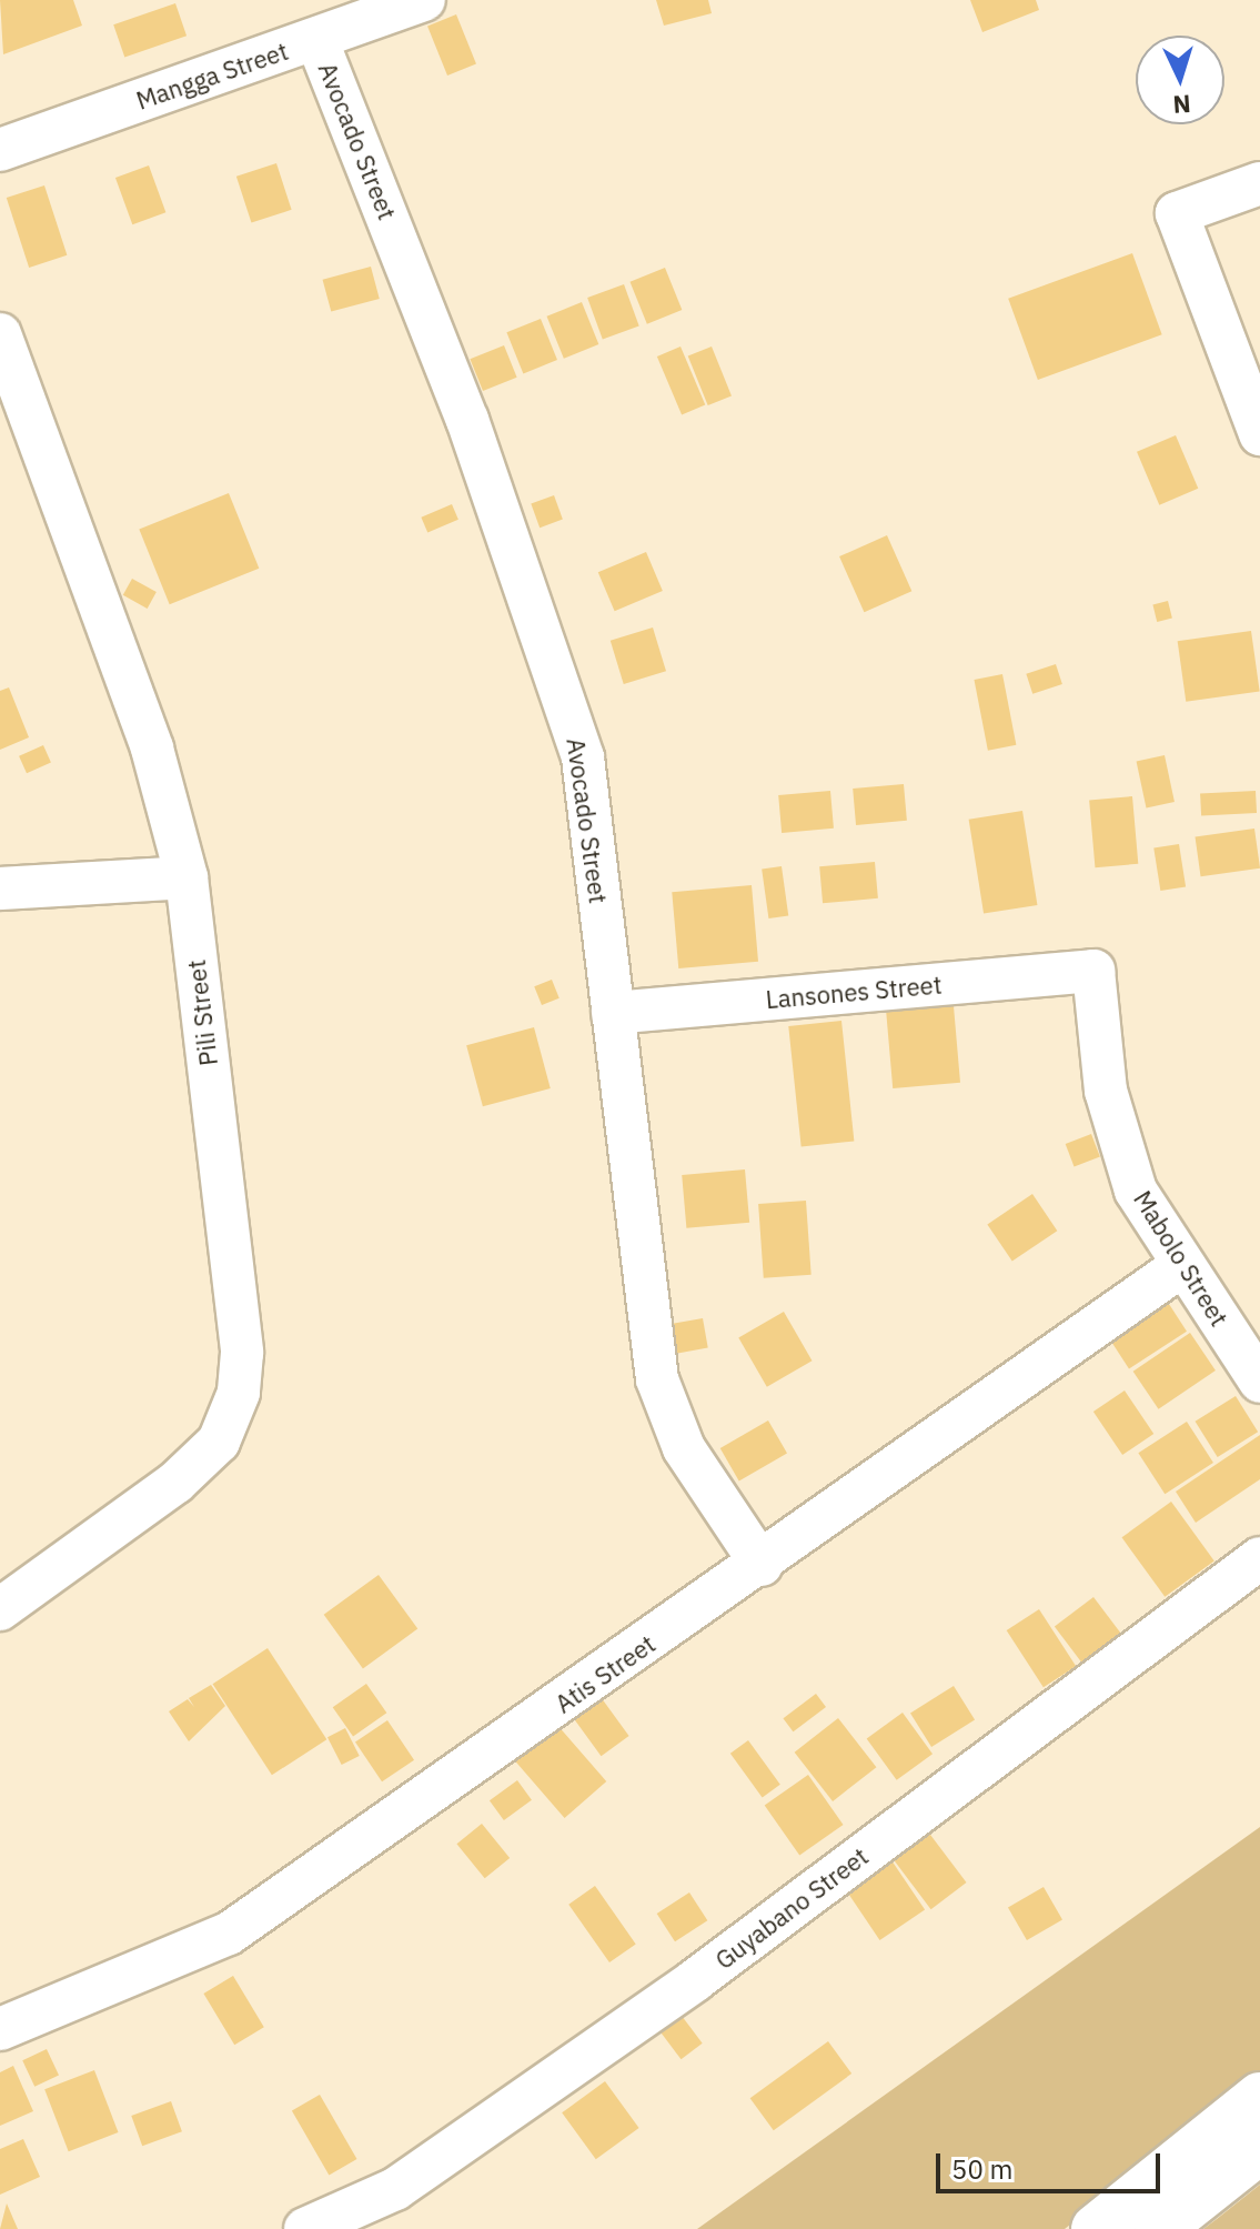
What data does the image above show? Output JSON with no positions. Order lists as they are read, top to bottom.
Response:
{
  "streets": {
    "street": [
      "Mangga Street",
      "Avocado Street",
      "Lansones Street",
      "Pili Street",
      "Mabolo Street",
      "Atis Street",
      "Guyabano Street"
    ]
  },
  "crossings": [
    ["Mangga Street", "Avocado Street"],
    ["Avocado Street", "Lansones Street"],
    ["Avocado Street", "Atis Street"],
    ["Lansones Street", "Mabolo Street"],
    ["Mabolo Street", "Atis Street"]
  ],
  "scale_bar": "50 m",
  "north": "bottom"
}
